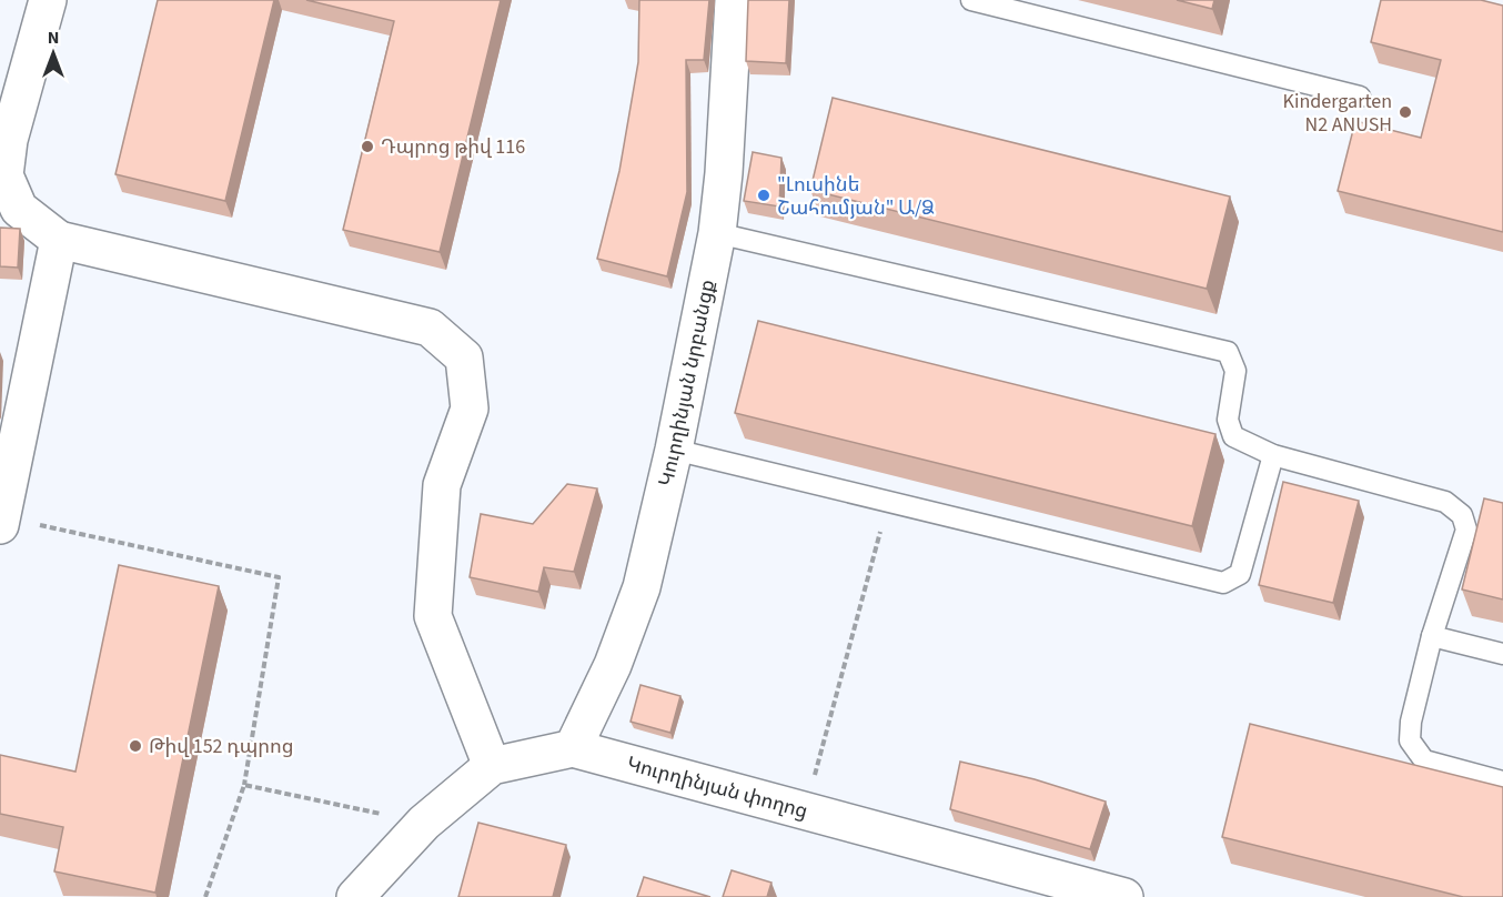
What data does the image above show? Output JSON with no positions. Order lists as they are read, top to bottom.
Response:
{
  "streets": {
    "street": ["Կուրղինյան նրբանցք", "Կուրղինյան փողոց"]
  },
  "crossings": [
    ["Կուրղինյան նրբանցք", "Կուրղինյան փողոց"]
  ],
  "places": [
    "Kindergarten N2 ANUSH",
    "Դպրոց թիվ 116",
    "\"Լուսինե Շահումյան\" Ա/Ձ",
    "Թիվ 152 դպրոց"
  ],
  "north": "top"
}
